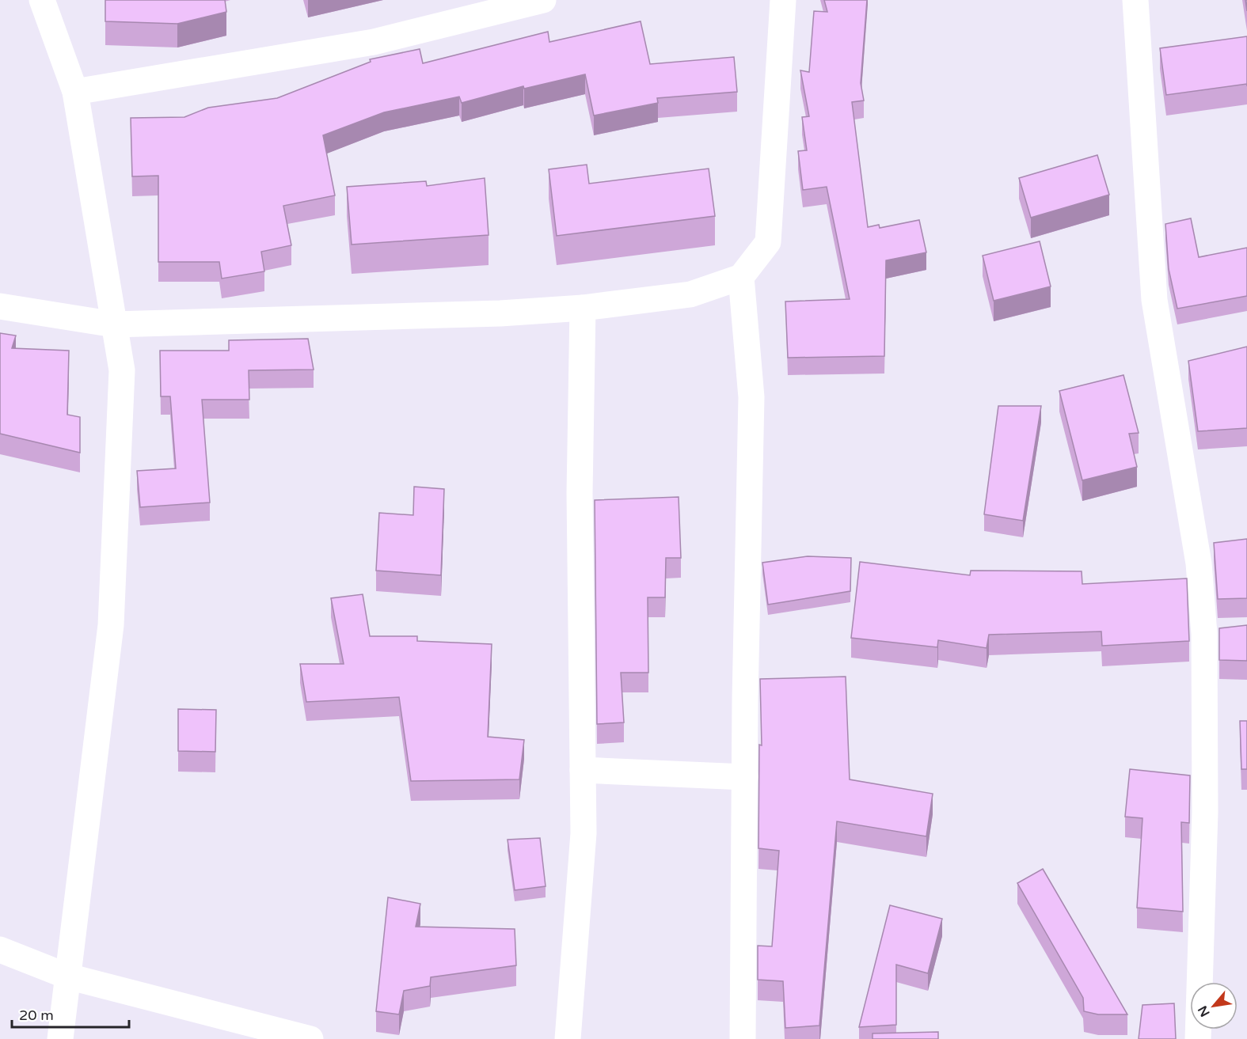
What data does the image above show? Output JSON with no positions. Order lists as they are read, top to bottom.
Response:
{
  "scale_bar": "20 m",
  "north": "bottom left"
}
